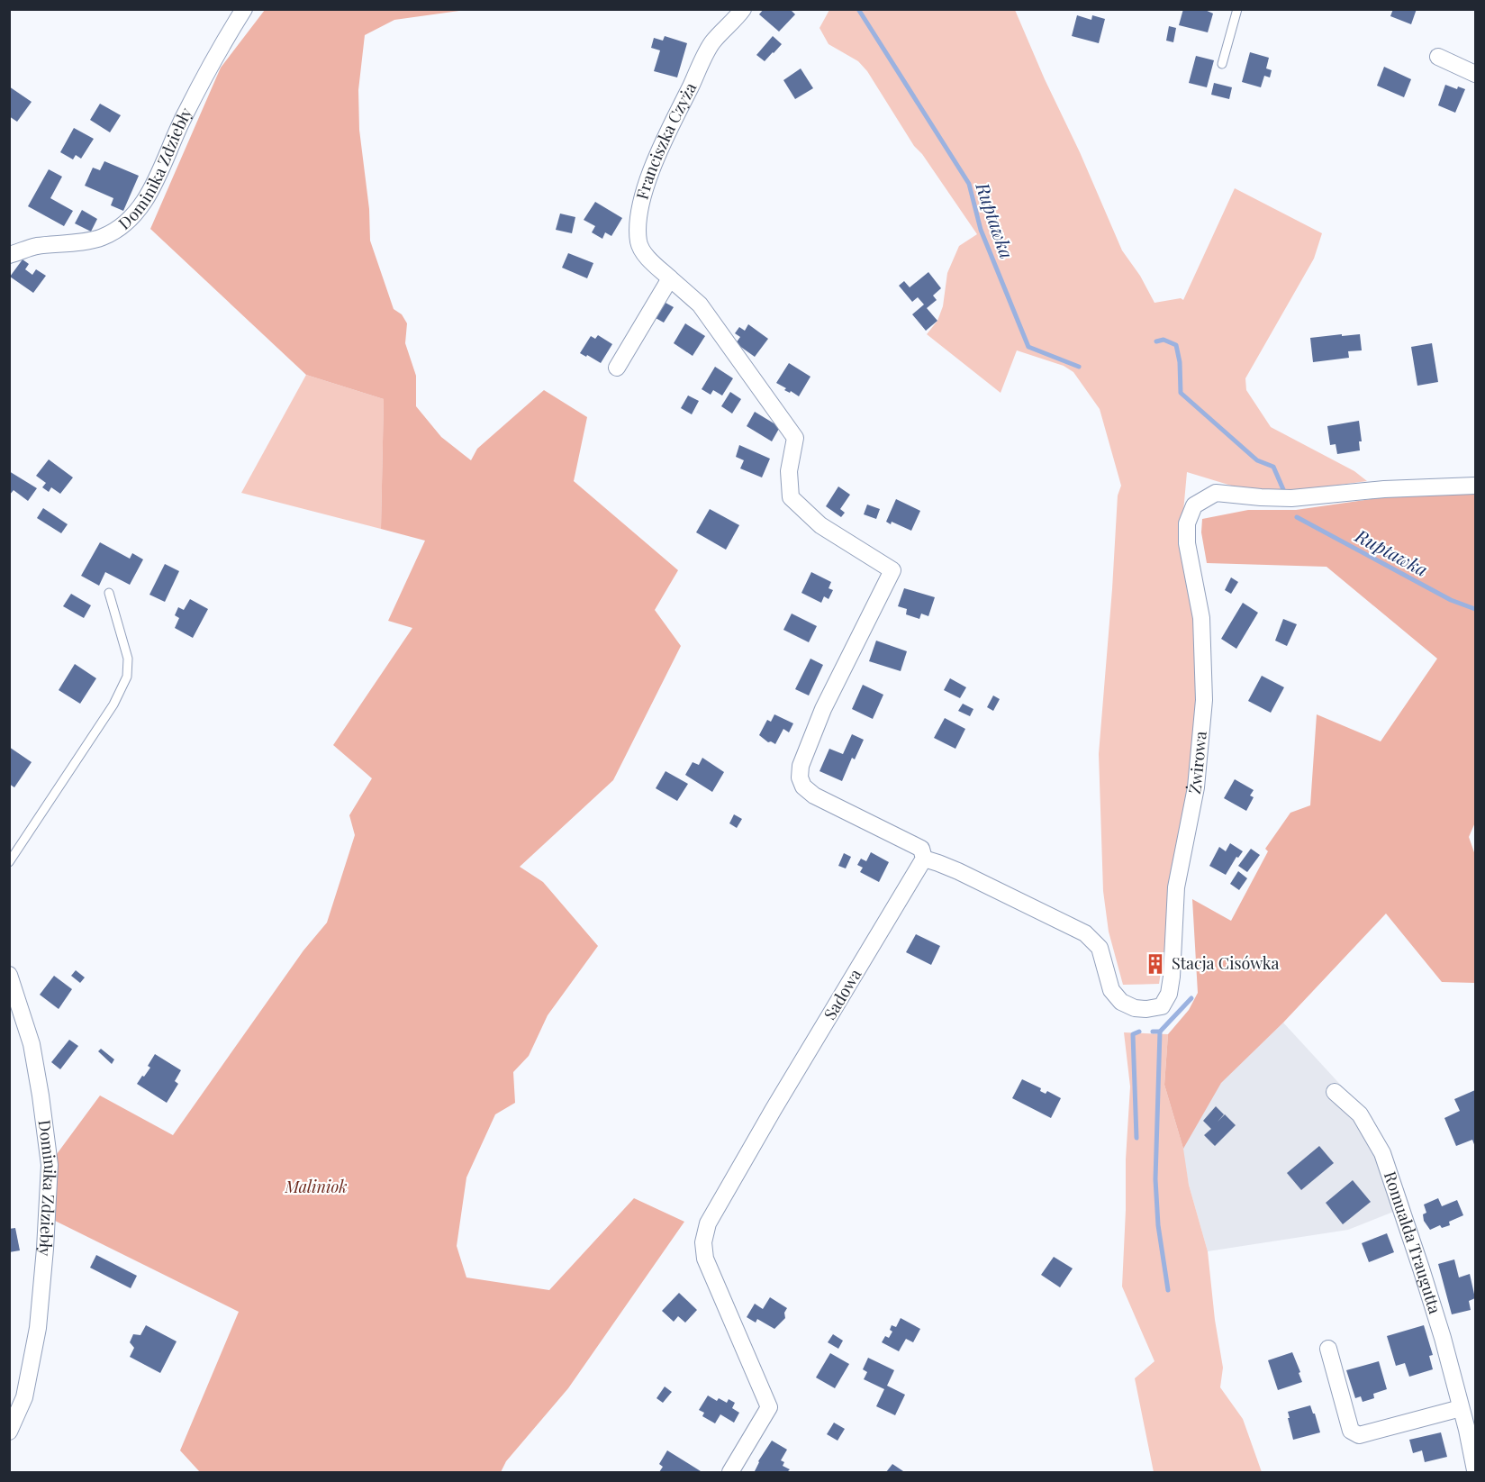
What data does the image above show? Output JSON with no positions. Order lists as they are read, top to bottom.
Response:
{
  "streets": {
    "street": [
      "Franciszka Czyża",
      "Dominika Zdziebły",
      "Żwirowa",
      "Sadowa",
      "Romualda Traugutta"
    ]
  },
  "crossings": [
    ["Franciszka Czyża", "Żwirowa"],
    ["Franciszka Czyża", "Sadowa"],
    ["Żwirowa", "Sadowa"]
  ],
  "water": ["Ruptawka"],
  "parks": ["Maliniok"],
  "places": {
    "building": ["Stacja Cisówka"]
  }
}
